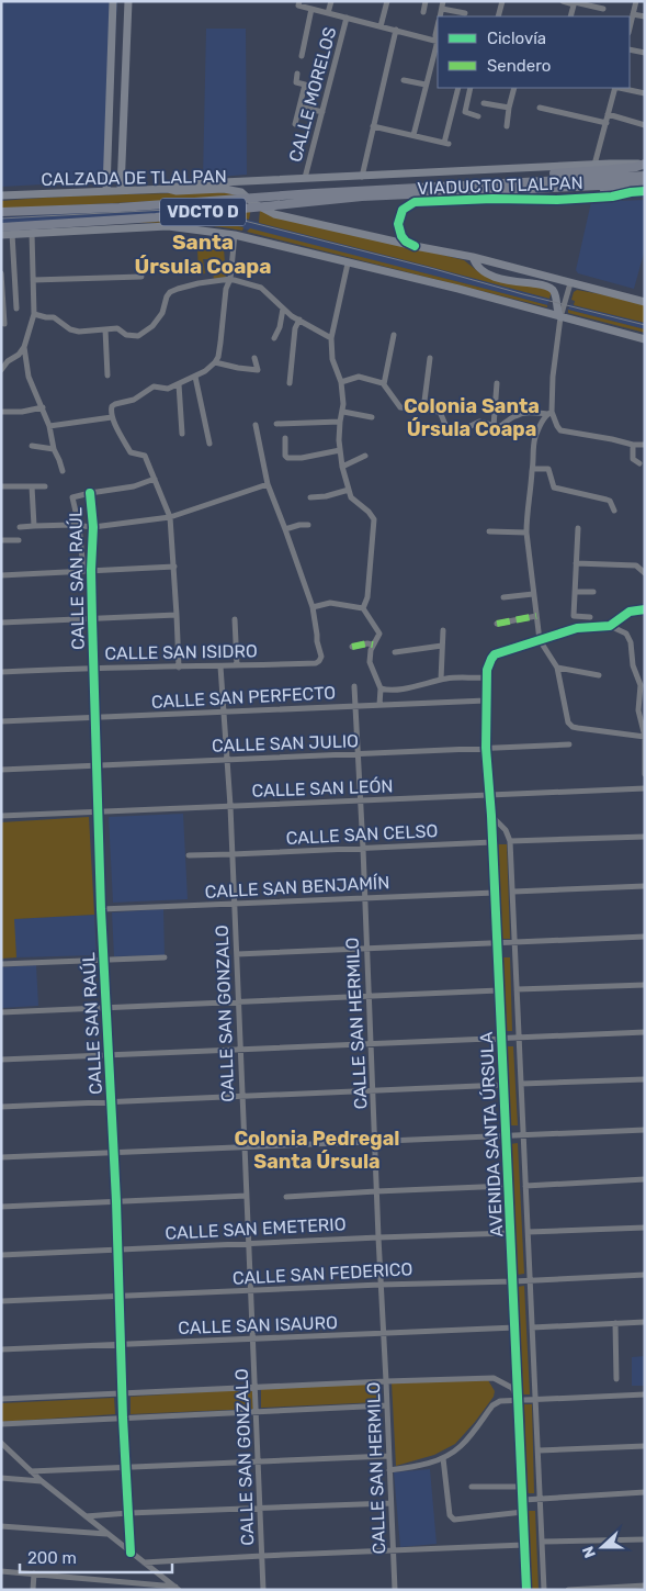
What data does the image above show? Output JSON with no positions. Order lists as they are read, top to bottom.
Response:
{
  "streets": {
    "highway": ["VIADUCTO TLALPAN", "VDCTO D"],
    "main road": ["CALZADA DE TLALPAN"],
    "street": [
      "CALLE MORELOS",
      "CALLE SAN RAÚL",
      "CALLE SAN ISIDRO",
      "CALLE SAN PERFECTO",
      "CALLE SAN JULIO",
      "CALLE SAN LEÓN",
      "CALLE SAN CELSO",
      "CALLE SAN BENJAMÍN",
      "CALLE SAN GONZALO",
      "CALLE SAN HERMILO",
      "AVENIDA SANTA ÚRSULA",
      "CALLE SAN EMETERIO",
      "CALLE SAN FEDERICO",
      "CALLE SAN ISAURO"
    ]
  },
  "crossings": [
    ["CALLE MORELOS", "VIADUCTO TLALPAN"],
    ["CALZADA DE TLALPAN", "VIADUCTO TLALPAN"],
    ["CALLE SAN RAÚL", "CALLE SAN ISIDRO"],
    ["CALLE SAN RAÚL", "CALLE SAN PERFECTO"],
    ["CALLE SAN RAÚL", "CALLE SAN JULIO"],
    ["CALLE SAN RAÚL", "CALLE SAN LEÓN"],
    ["CALLE SAN RAÚL", "CALLE SAN BENJAMÍN"],
    ["CALLE SAN RAÚL", "CALLE SAN EMETERIO"],
    ["CALLE SAN RAÚL", "CALLE SAN FEDERICO"],
    ["CALLE SAN RAÚL", "CALLE SAN ISAURO"],
    ["CALLE SAN ISIDRO", "CALLE SAN GONZALO"],
    ["CALLE SAN PERFECTO", "CALLE SAN GONZALO"],
    ["CALLE SAN PERFECTO", "CALLE SAN HERMILO"],
    ["CALLE SAN PERFECTO", "AVENIDA SANTA ÚRSULA"],
    ["CALLE SAN JULIO", "CALLE SAN GONZALO"],
    ["CALLE SAN JULIO", "CALLE SAN HERMILO"],
    ["CALLE SAN JULIO", "AVENIDA SANTA ÚRSULA"],
    ["CALLE SAN LEÓN", "CALLE SAN GONZALO"],
    ["CALLE SAN LEÓN", "CALLE SAN HERMILO"],
    ["CALLE SAN LEÓN", "AVENIDA SANTA ÚRSULA"],
    ["CALLE SAN CELSO", "CALLE SAN GONZALO"],
    ["CALLE SAN CELSO", "CALLE SAN HERMILO"],
    ["CALLE SAN CELSO", "AVENIDA SANTA ÚRSULA"],
    ["CALLE SAN BENJAMÍN", "CALLE SAN GONZALO"],
    ["CALLE SAN BENJAMÍN", "CALLE SAN HERMILO"],
    ["CALLE SAN BENJAMÍN", "AVENIDA SANTA ÚRSULA"],
    ["CALLE SAN GONZALO", "CALLE SAN EMETERIO"],
    ["CALLE SAN GONZALO", "CALLE SAN FEDERICO"],
    ["CALLE SAN GONZALO", "CALLE SAN ISAURO"],
    ["CALLE SAN HERMILO", "CALLE SAN EMETERIO"],
    ["CALLE SAN HERMILO", "CALLE SAN FEDERICO"],
    ["CALLE SAN HERMILO", "CALLE SAN ISAURO"],
    ["AVENIDA SANTA ÚRSULA", "CALLE SAN EMETERIO"],
    ["AVENIDA SANTA ÚRSULA", "CALLE SAN FEDERICO"],
    ["AVENIDA SANTA ÚRSULA", "CALLE SAN ISAURO"]
  ],
  "districts": ["Santa Úrsula Coapa", "Colonia Santa Úrsula Coapa", "Colonia Pedregal Santa Úrsula"],
  "legend": ["Ciclovía", "Sendero"],
  "scale_bar": "200 m",
  "north": "left"
}
